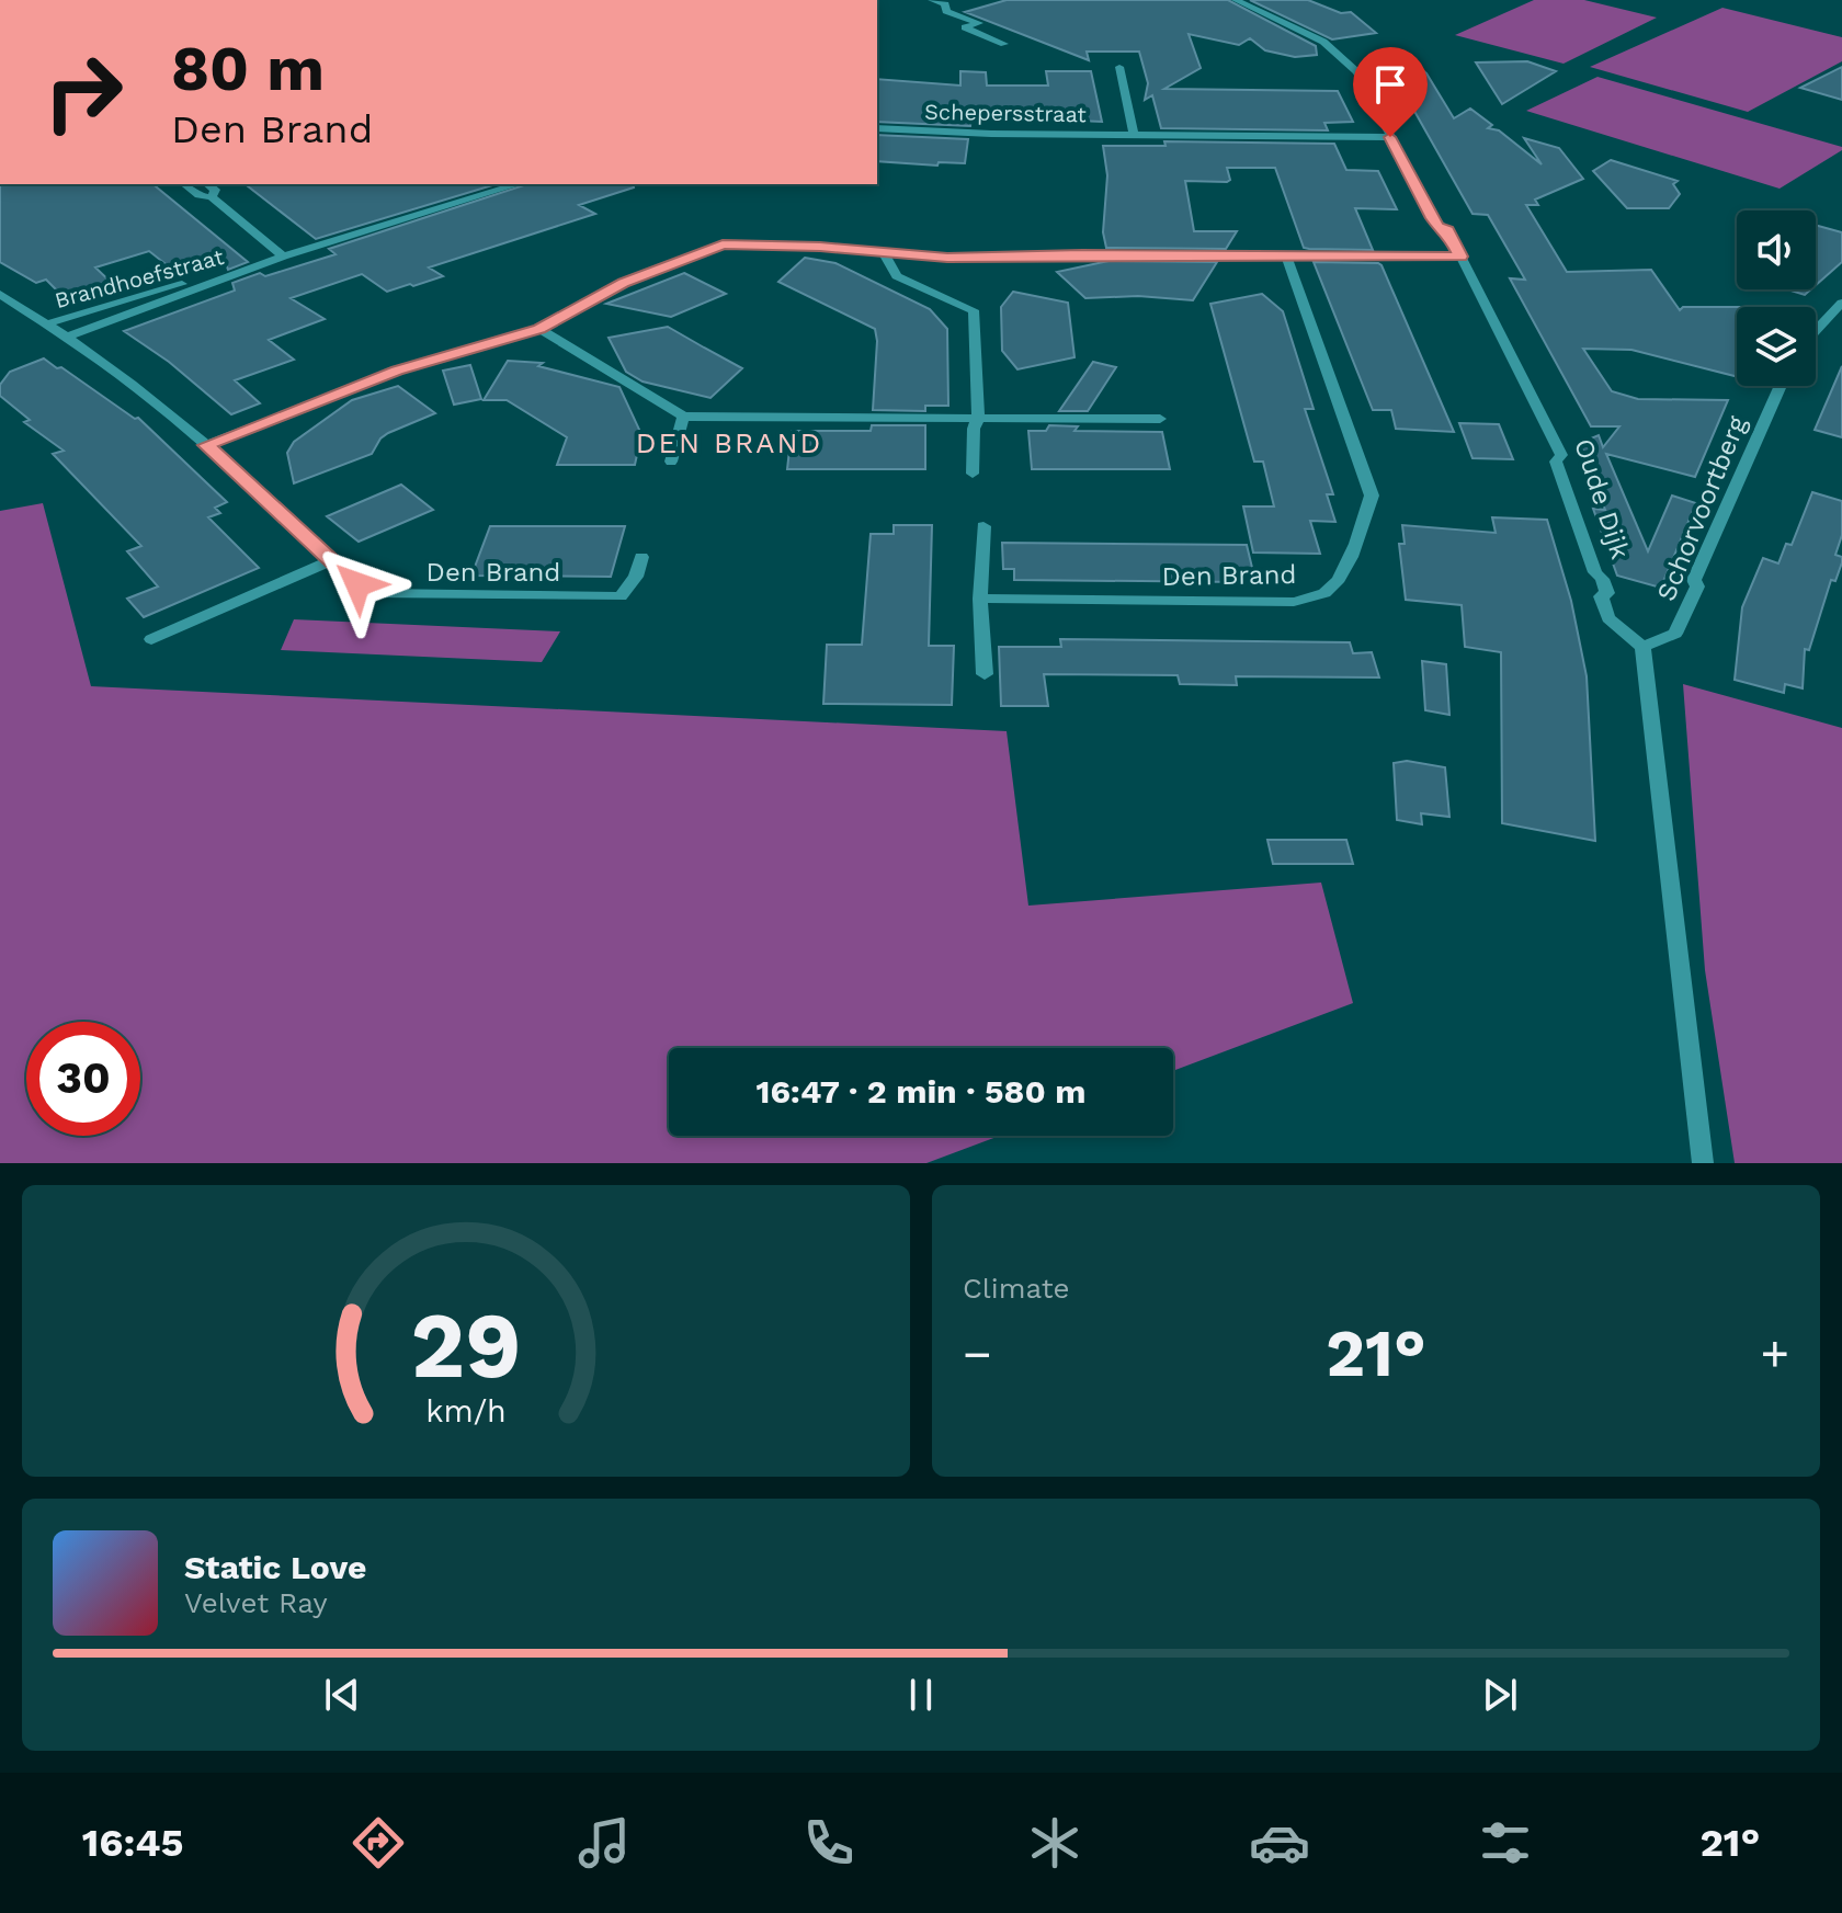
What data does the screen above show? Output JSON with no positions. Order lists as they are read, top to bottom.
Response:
{
  "streets": {
    "street": [
      "Schepersstraat",
      "Brandhoefstraat",
      "Oude Dijk",
      "Schorvoortberg",
      "Den Brand"
    ]
  },
  "crossings": [
    ["Schepersstraat", "Oude Dijk"],
    ["Brandhoefstraat", "Den Brand"],
    ["Oude Dijk", "Schorvoortberg"]
  ],
  "districts": ["DEN BRAND"],
  "page": {
    "turn": ["80 m", "Den Brand"],
    "limit": "30",
    "trip": "16:47 · 2 min · 580 m",
    "tile": "Climate",
    "heat": ["−", "21°", "+"],
    "song": ["Static Love", "Velvet Ray"],
    "tabs": ["16:45", "21°"],
    "gauge": ["29", "km/h"]
  }
}
